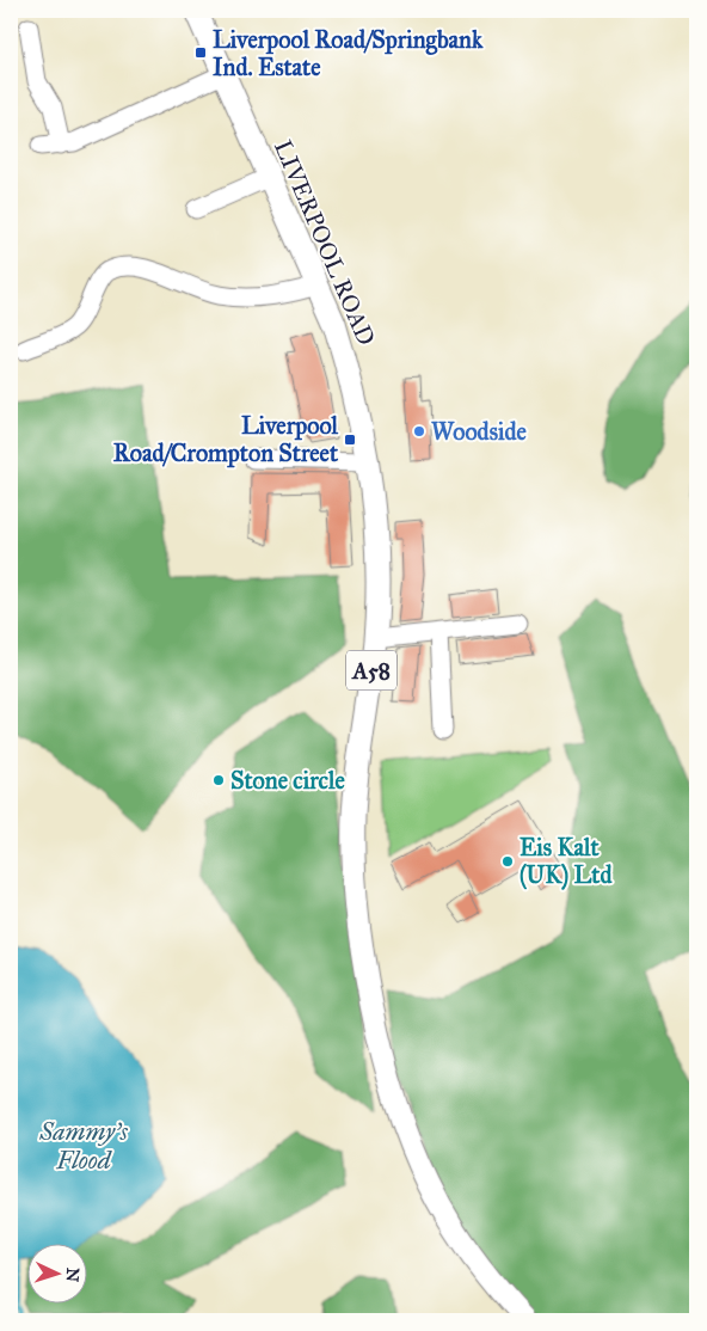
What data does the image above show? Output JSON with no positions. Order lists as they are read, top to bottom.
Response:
{
  "streets": {
    "main road": ["LIVERPOOL ROAD", "A58"]
  },
  "water": ["Sammy's Flood"],
  "places": {
    "transit": ["Liverpool Road/Springbank Ind. Estate", "Liverpool Road/Crompton Street"],
    "other": ["Woodside", "Stone circle", "Eis Kalt (UK) Ltd"]
  },
  "north": "right"
}
